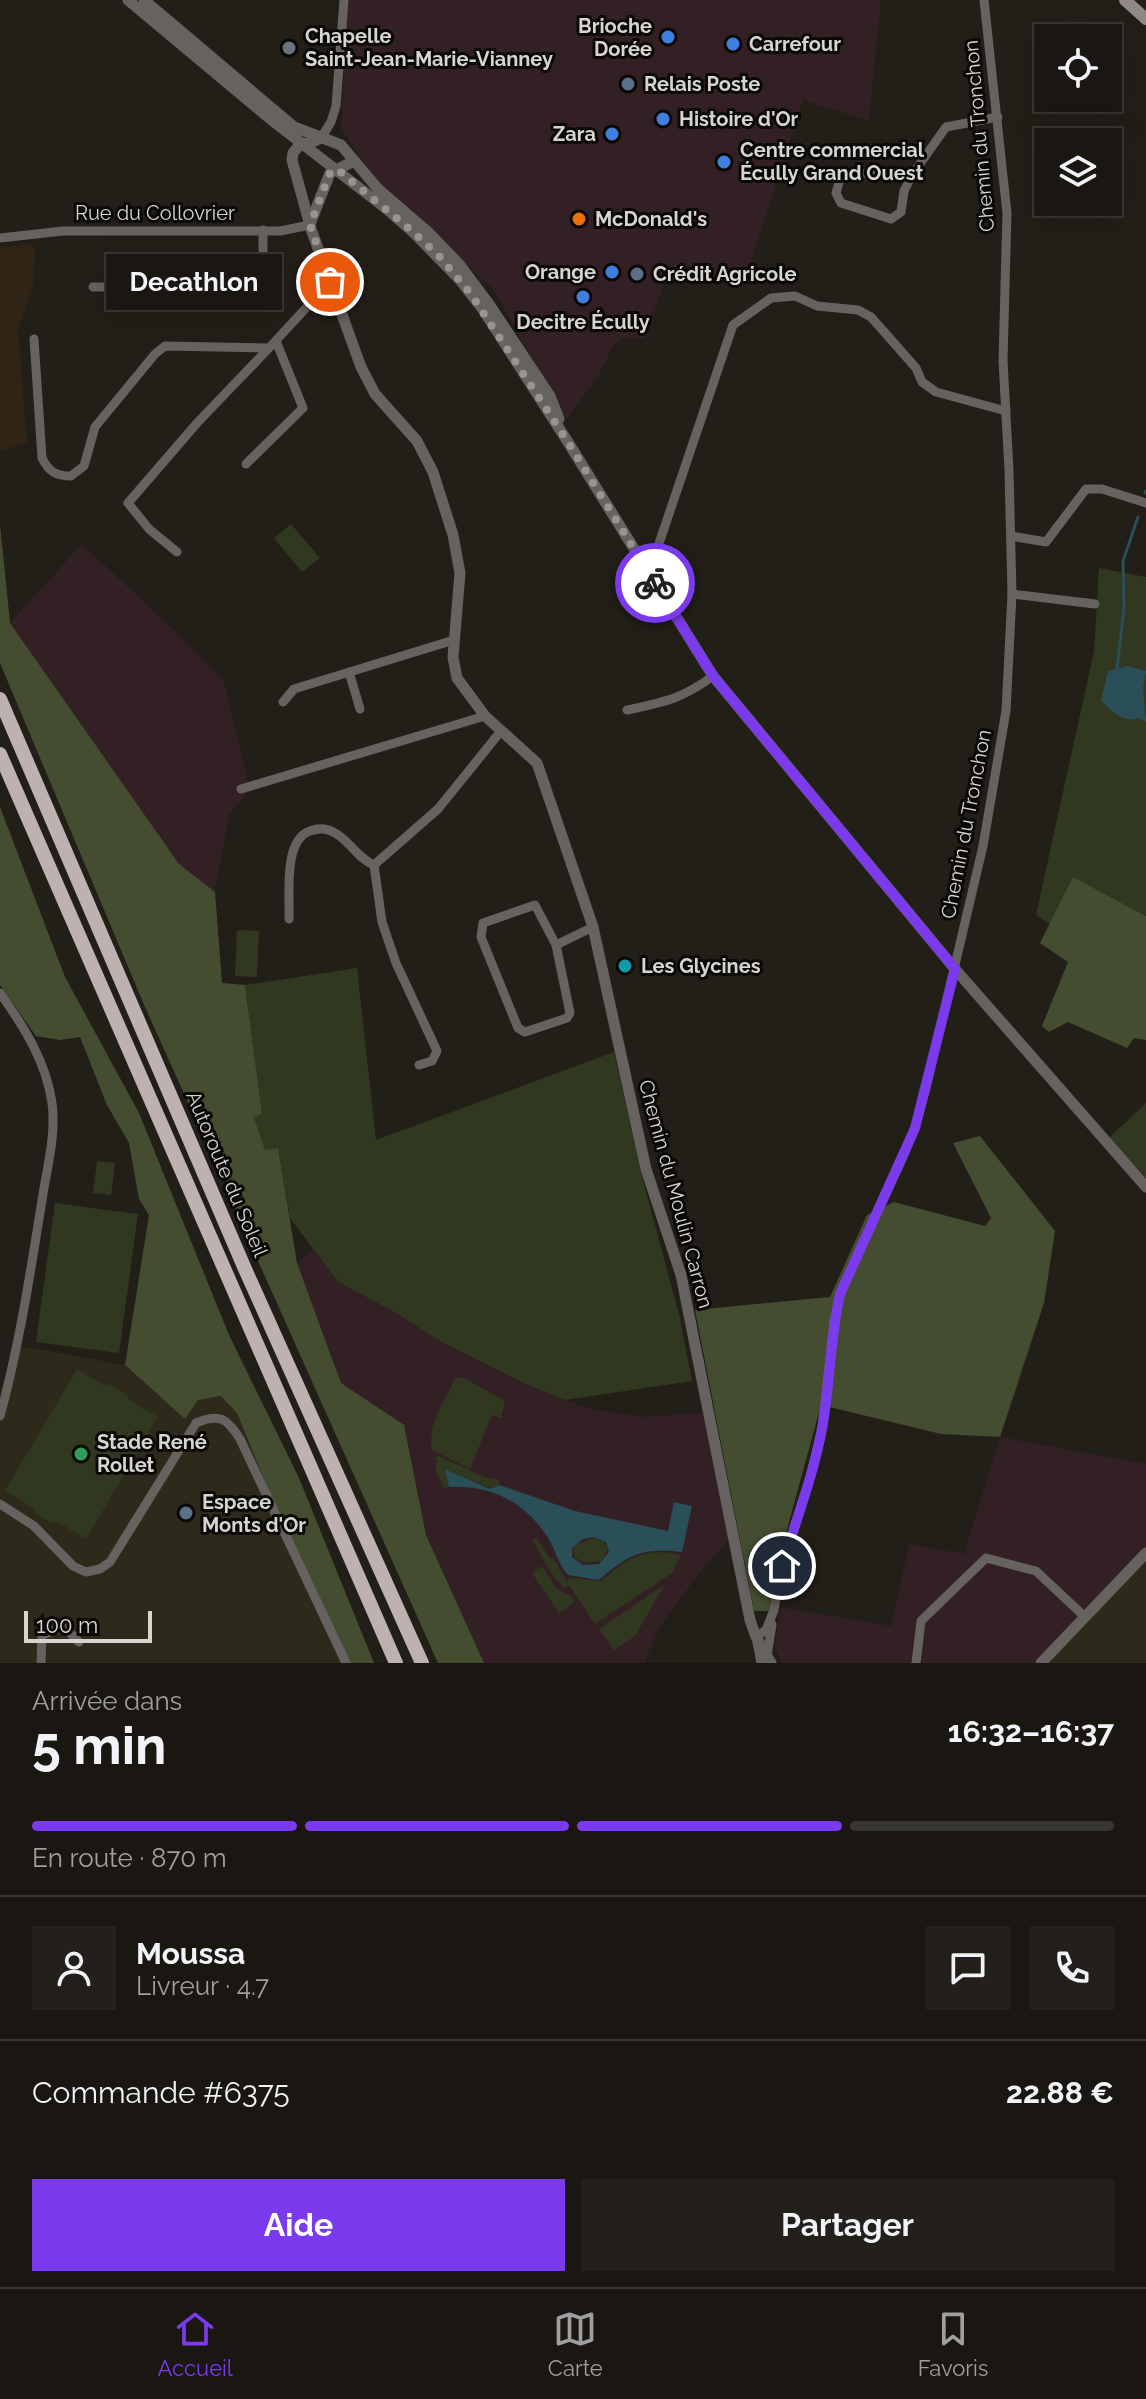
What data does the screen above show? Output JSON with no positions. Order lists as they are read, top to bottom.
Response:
{
  "streets": {
    "highway": ["Autoroute du Soleil"],
    "street": ["Chemin du Tronchon", "Rue du Collovrier", "Chemin du Moulin Carron"]
  },
  "crossings": [
    ["Chemin du Tronchon", "Chemin du Moulin Carron"],
    ["Rue du Collovrier", "Chemin du Moulin Carron"]
  ],
  "places": [
    "Brioche Dorée",
    "Carrefour",
    "Chapelle Saint-Jean-Marie-Vianney",
    "Relais Poste",
    "Histoire d'Or",
    "Zara",
    "Centre commercial Écully Grand Ouest",
    "McDonald's",
    "Orange",
    "Crédit Agricole",
    "Decathlon",
    "Decitre Écully",
    "Les Glycines",
    "Stade René Rollet",
    "Espace Monts d'Or"
  ],
  "scale_bar": "100 m",
  "page": {
    "bubble": "Decathlon",
    "scale": "100 m",
    "heading": ["5 min", "Arrivée dans", "16:32–16:37"],
    "panel": [
      "Moussa",
      "Livreur · 4.7",
      "Commande #6375",
      "22.88 €"
    ],
    "bar": "En route · 870 m",
    "buttons": ["Aide", "Partager"],
    "tabs": ["Accueil", "Carte", "Favoris"]
  }
}
